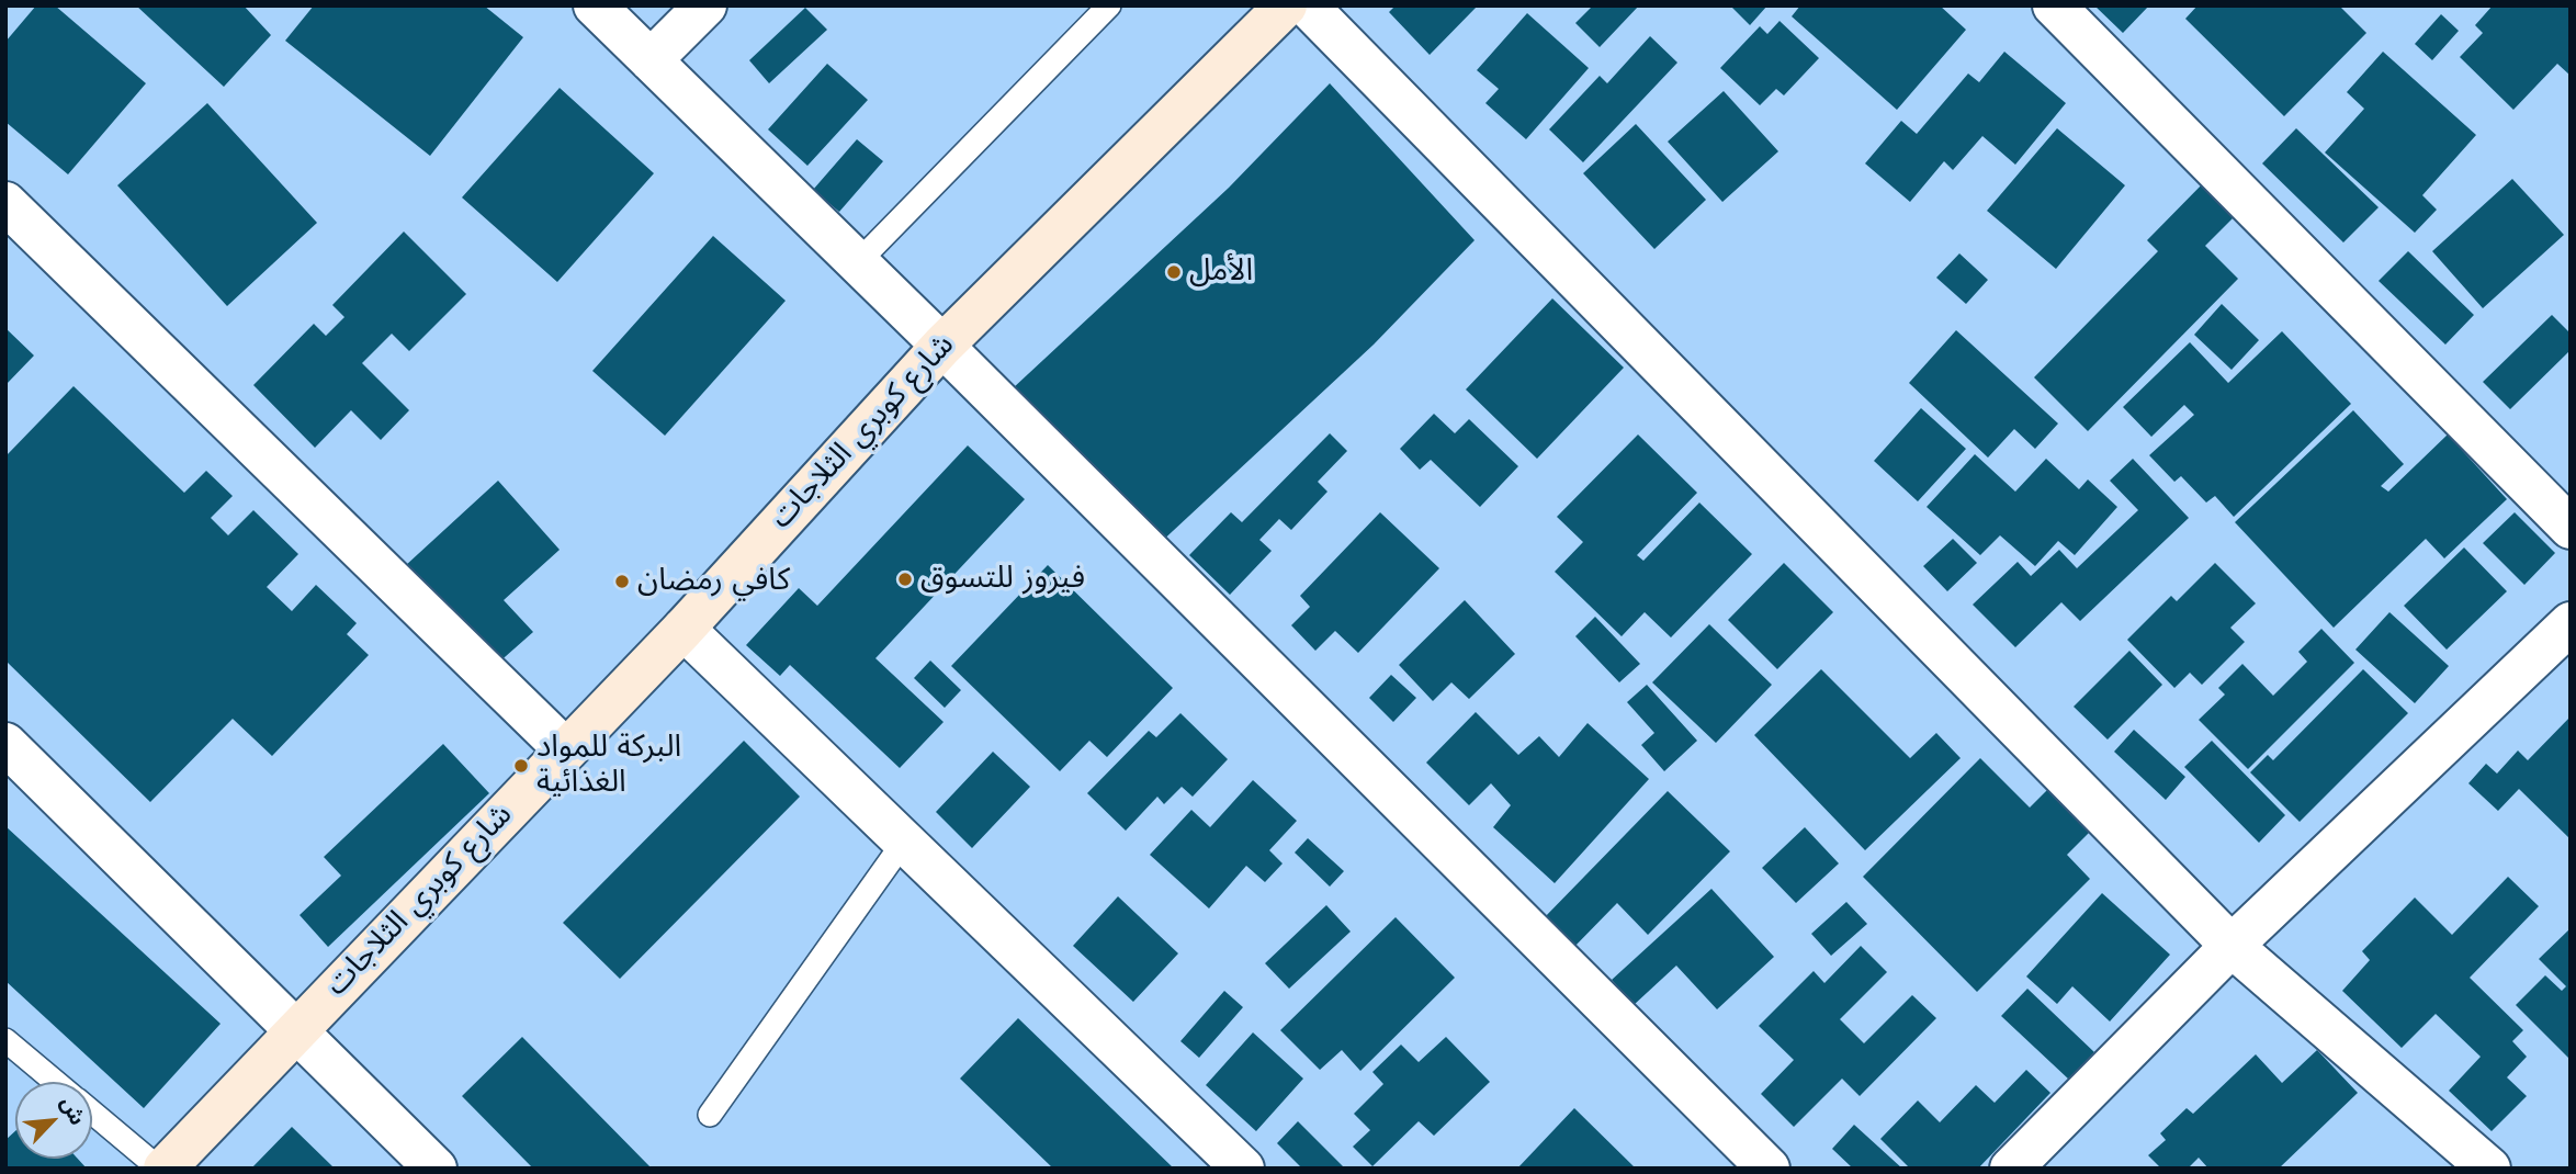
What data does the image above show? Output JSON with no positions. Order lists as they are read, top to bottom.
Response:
{
  "streets": {
    "main road": ["شارع كوبري الثلاجات"]
  },
  "places": [
    "الأمل",
    "فيروز للتسوق",
    "كافي رمضان",
    "البركة للمواد الغذائية"
  ],
  "north": "top right"
}
